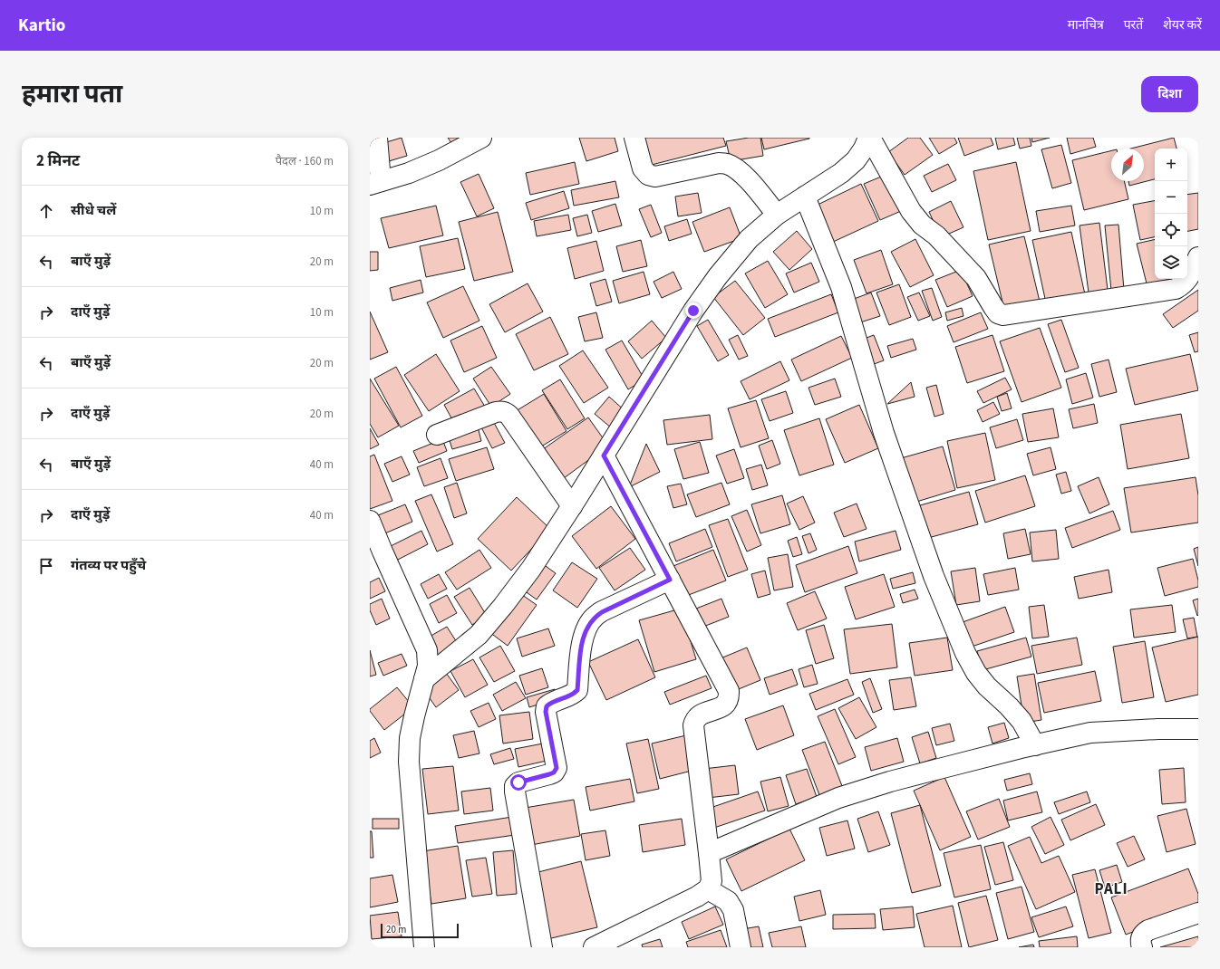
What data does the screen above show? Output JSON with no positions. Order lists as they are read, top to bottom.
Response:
{
  "districts": ["PALI"],
  "scale_bar": "20 m",
  "north": "top right",
  "page": {
    "header": "Kartio",
    "nav": ["मानचित्र", "परतें", "शेयर करें"],
    "title": "हमारा पता",
    "buttons": "दिशा",
    "heading": ["2 मिनट", "पैदल · 160 m"],
    "map_buttons": ["+", "−"],
    "list": [
      ["सीधे चलें", "10 m"],
      ["बाएँ मुड़ें", "20 m"],
      ["दाएँ मुड़ें", "10 m"],
      ["बाएँ मुड़ें", "20 m"],
      ["दाएँ मुड़ें", "20 m"],
      ["बाएँ मुड़ें", "40 m"],
      ["दाएँ मुड़ें", "40 m"],
      "गंतव्य पर पहुँचे"
    ],
    "scale": "20 m"
  }
}
